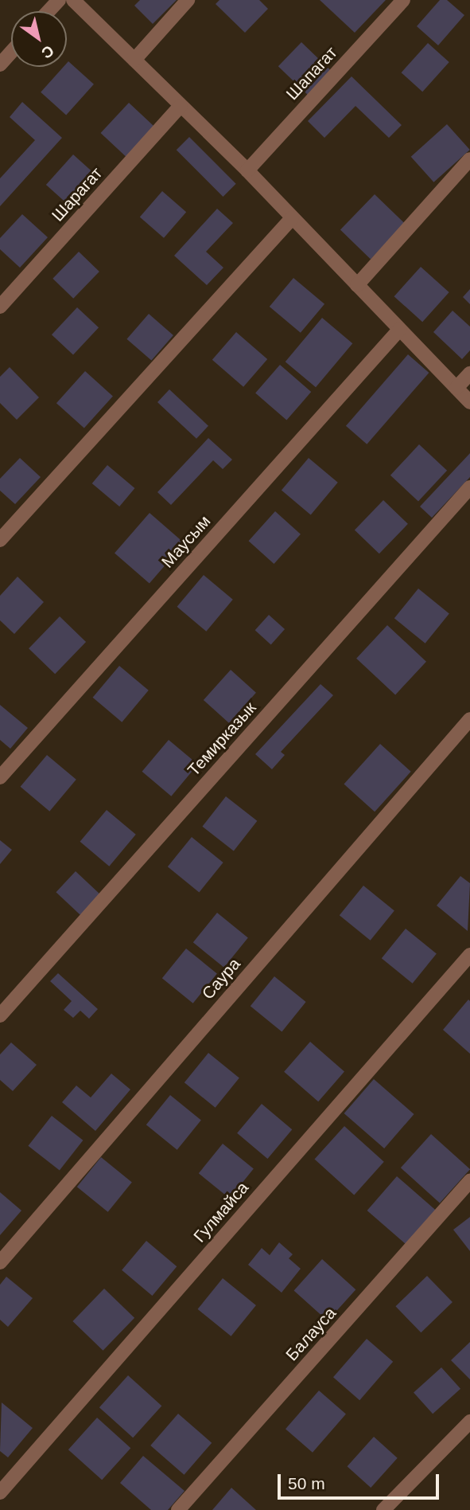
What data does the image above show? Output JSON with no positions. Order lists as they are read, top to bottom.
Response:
{
  "streets": {
    "street": [
      "Шапагат",
      "Шарагат",
      "Маусым",
      "Темирказык",
      "Саура",
      "Гулмайса",
      "Балауса"
    ]
  },
  "scale_bar": "50 m",
  "north": "bottom right"
}
